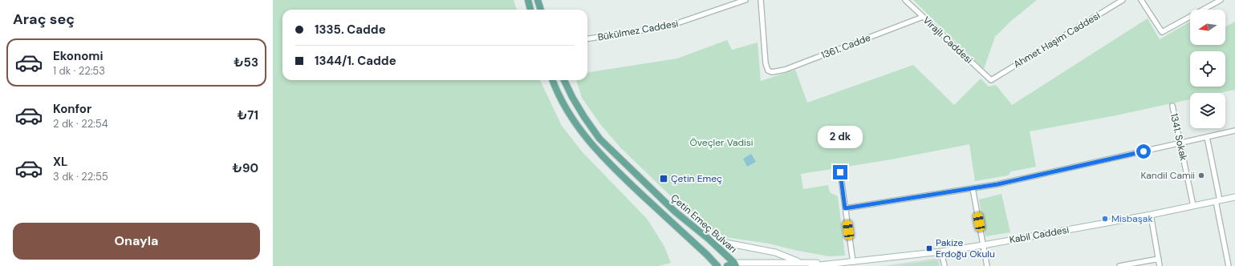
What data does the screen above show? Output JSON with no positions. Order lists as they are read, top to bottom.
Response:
{
  "streets": {
    "main road": ["Çetin Emeç Bulvarı", "Kabil Caddesi"],
    "street": [
      "Bükülmez Caddesi",
      "Virajlı Caddesi",
      "Ahmet Haşim Caddesi",
      "1361. Cadde",
      "1341. Sokak"
    ]
  },
  "crossings": [
    ["Virajlı Caddesi", "Ahmet Haşim Caddesi"],
    ["Virajlı Caddesi", "1361. Cadde"],
    ["1341. Sokak", "Kabil Caddesi"],
    ["Çetin Emeç Bulvarı", "Kabil Caddesi"]
  ],
  "parks": ["Öveçler Vadisi"],
  "places": {
    "other": ["Kandil Camii", "Misbaşak"],
    "transit": ["Çetin Emeç", "Pakize Erdoğu Okulu"]
  },
  "north": "left",
  "page": {
    "heading": "Araç seç",
    "banner": ["1335. Cadde", "1344/1. Cadde"],
    "list": [
      {
        "name": "Ekonomi",
        "note": "1 dk · 22:53",
        "value": "₺53"
      },
      {
        "name": "Konfor",
        "note": "2 dk · 22:54",
        "value": "₺71"
      },
      {
        "name": "XL",
        "note": "3 dk · 22:55",
        "value": "₺90"
      }
    ],
    "bubble": "2 dk",
    "buttons": "Onayla"
  }
}
